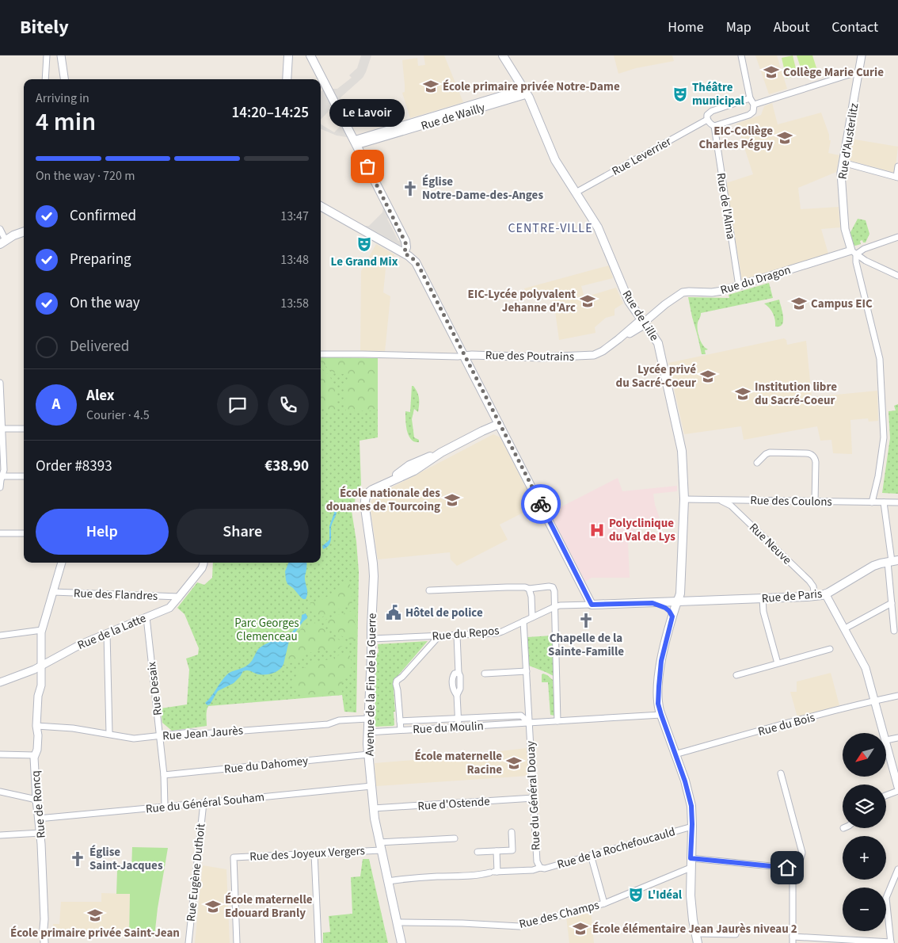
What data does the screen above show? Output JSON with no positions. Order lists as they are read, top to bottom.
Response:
{
  "streets": {
    "main road": ["Rue de Lille", "Rue de Paris", "Avenue de la Fin de la Guerre"],
    "street": [
      "Rue de Wailly",
      "Rue d'Austerlitz",
      "Rue Leverrier",
      "Rue de l'Alma",
      "Rue du Dragon",
      "Rue des Poutrains",
      "Rue des Coulons",
      "Rue Neuve",
      "Rue des Flandres",
      "Rue de la Latte",
      "Rue du Repos",
      "Rue Desaix",
      "Rue du Bois",
      "Rue du Moulin",
      "Rue Jean Jaurès",
      "Rue du Dahomey",
      "Rue du Général Douay",
      "Rue du Général Souham",
      "Rue d'Ostende",
      "Rue de Roncq",
      "Rue de la Rochefoucauld",
      "Rue des Joyeux Vergers",
      "Rue Eugène Duthoit",
      "Rue des Champs"
    ]
  },
  "crossings": [
    ["Rue de Wailly", "Rue de Lille"],
    ["Rue d'Austerlitz", "Rue du Dragon"],
    ["Rue Leverrier", "Rue de Lille"],
    ["Rue de l'Alma", "Rue du Dragon"],
    ["Rue du Dragon", "Rue de Lille"],
    ["Rue du Dragon", "Rue des Poutrains"],
    ["Rue de Lille", "Rue des Poutrains"],
    ["Rue de Lille", "Rue des Coulons"],
    ["Rue de Lille", "Rue de Paris"],
    ["Rue de Lille", "Rue du Bois"],
    ["Rue de Lille", "Rue du Moulin"],
    ["Rue de Lille", "Rue de la Rochefoucauld"],
    ["Rue de Lille", "Rue des Champs"],
    ["Rue des Coulons", "Rue Neuve"],
    ["Rue Neuve", "Rue de Paris"],
    ["Rue des Flandres", "Rue de la Latte"],
    ["Rue des Flandres", "Rue de Roncq"],
    ["Rue de Paris", "Rue du Repos"],
    ["Rue de la Latte", "Rue Desaix"],
    ["Rue de la Latte", "Rue de Roncq"],
    ["Rue du Repos", "Avenue de la Fin de la Guerre"],
    ["Rue du Repos", "Rue du Général Douay"],
    ["Avenue de la Fin de la Guerre", "Rue du Moulin"],
    ["Avenue de la Fin de la Guerre", "Rue Jean Jaurès"],
    ["Avenue de la Fin de la Guerre", "Rue du Dahomey"],
    ["Avenue de la Fin de la Guerre", "Rue du Général Souham"],
    ["Avenue de la Fin de la Guerre", "Rue d'Ostende"],
    ["Avenue de la Fin de la Guerre", "Rue de la Rochefoucauld"],
    ["Avenue de la Fin de la Guerre", "Rue des Joyeux Vergers"],
    ["Avenue de la Fin de la Guerre", "Rue des Champs"],
    ["Rue Desaix", "Rue Jean Jaurès"],
    ["Rue Desaix", "Rue du Dahomey"],
    ["Rue Desaix", "Rue du Général Souham"],
    ["Rue du Moulin", "Rue du Général Douay"],
    ["Rue Jean Jaurès", "Rue de Roncq"],
    ["Rue du Général Douay", "Rue d'Ostende"],
    ["Rue du Général Douay", "Rue de la Rochefoucauld"],
    ["Rue du Général Souham", "Rue de Roncq"],
    ["Rue du Général Souham", "Rue Eugène Duthoit"]
  ],
  "districts": ["CENTRE-VILLE"],
  "parks": ["Parc Georges Clemenceau"],
  "places": {
    "school or university": [
      "Collège Marie Curie",
      "École primaire privée Notre-Dame",
      "EIC-Collège Charles Péguy",
      "EIC-Lycée polyvalent Jehanne d'Arc",
      "Campus EIC",
      "Lycée privé du Sacré-Coeur",
      "Institution libre du Sacré-Coeur",
      "École nationale des douanes de Tourcoing",
      "École maternelle Racine",
      "École maternelle Edouard Branly",
      "École primaire privée Saint-Jean",
      "École élémentaire Jean Jaurès niveau 2"
    ],
    "theatre": ["Théâtre municipal", "Le Grand Mix", "L'Idéal"],
    "other": ["Le Lavoir"],
    "church": ["Église Notre-Dame-des-Anges", "Chapelle de la Sainte-Famille", "Église Saint-Jacques"],
    "hospital": ["Polyclinique du Val de Lys"],
    "public building": ["Hôtel de police"]
  },
  "north": "bottom left",
  "page": {
    "header": "Bitely",
    "nav": [
      "Home",
      "Map",
      "About",
      "Contact"
    ],
    "heading": ["4 min", "Arriving in", "14:20–14:25"],
    "panel": [
      "Alex",
      "Courier · 4.5",
      "Order #8393",
      "€38.90"
    ],
    "bubble": "Le Lavoir",
    "bar": "On the way · 720 m",
    "list": [
      ["Confirmed", "13:47"],
      ["Preparing", "13:48"],
      ["On the way", "13:58"],
      "Delivered"
    ],
    "round": "A",
    "buttons": ["Help", "Share"],
    "map_buttons": ["+", "−"]
  }
}
